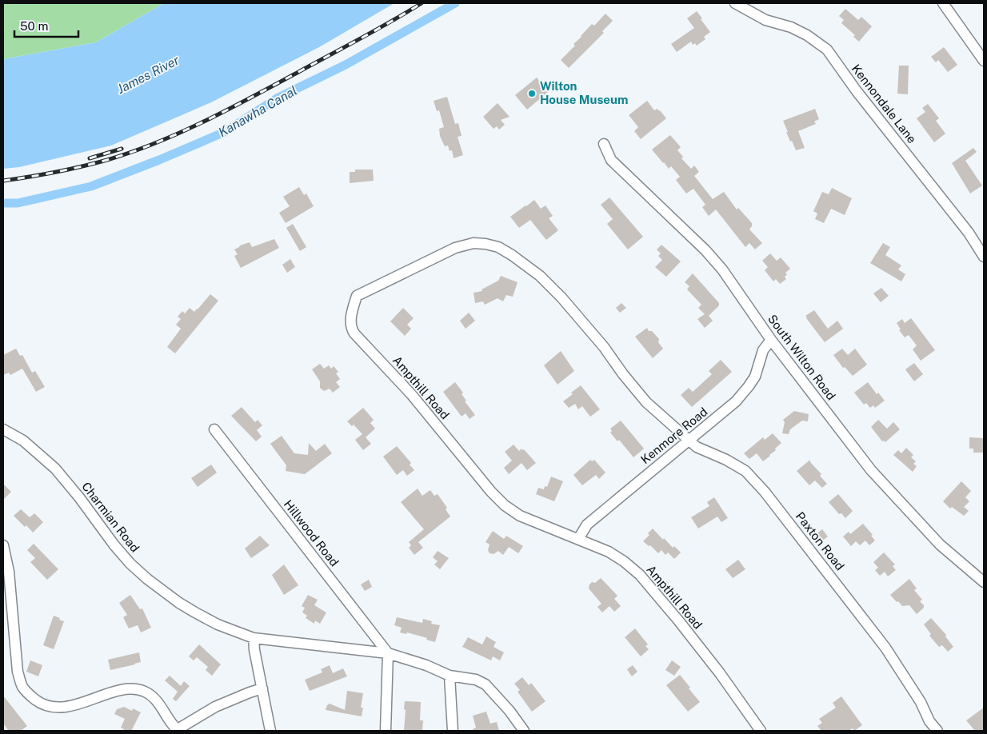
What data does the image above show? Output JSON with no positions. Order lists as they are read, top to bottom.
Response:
{
  "streets": {
    "street": [
      "Kennondale Lane",
      "South Wilton Road",
      "Ampthill Road",
      "Kenmore Road",
      "Charmian Road",
      "Hillwood Road",
      "Paxton Road"
    ]
  },
  "crossings": [
    ["South Wilton Road", "Kenmore Road"],
    ["Ampthill Road", "Kenmore Road"],
    ["Ampthill Road", "Paxton Road"],
    ["Kenmore Road", "Paxton Road"],
    ["Charmian Road", "Hillwood Road"]
  ],
  "water": ["James River", "Kanawha Canal"],
  "places": ["Wilton House Museum"],
  "scale_bar": "50 m"
}
